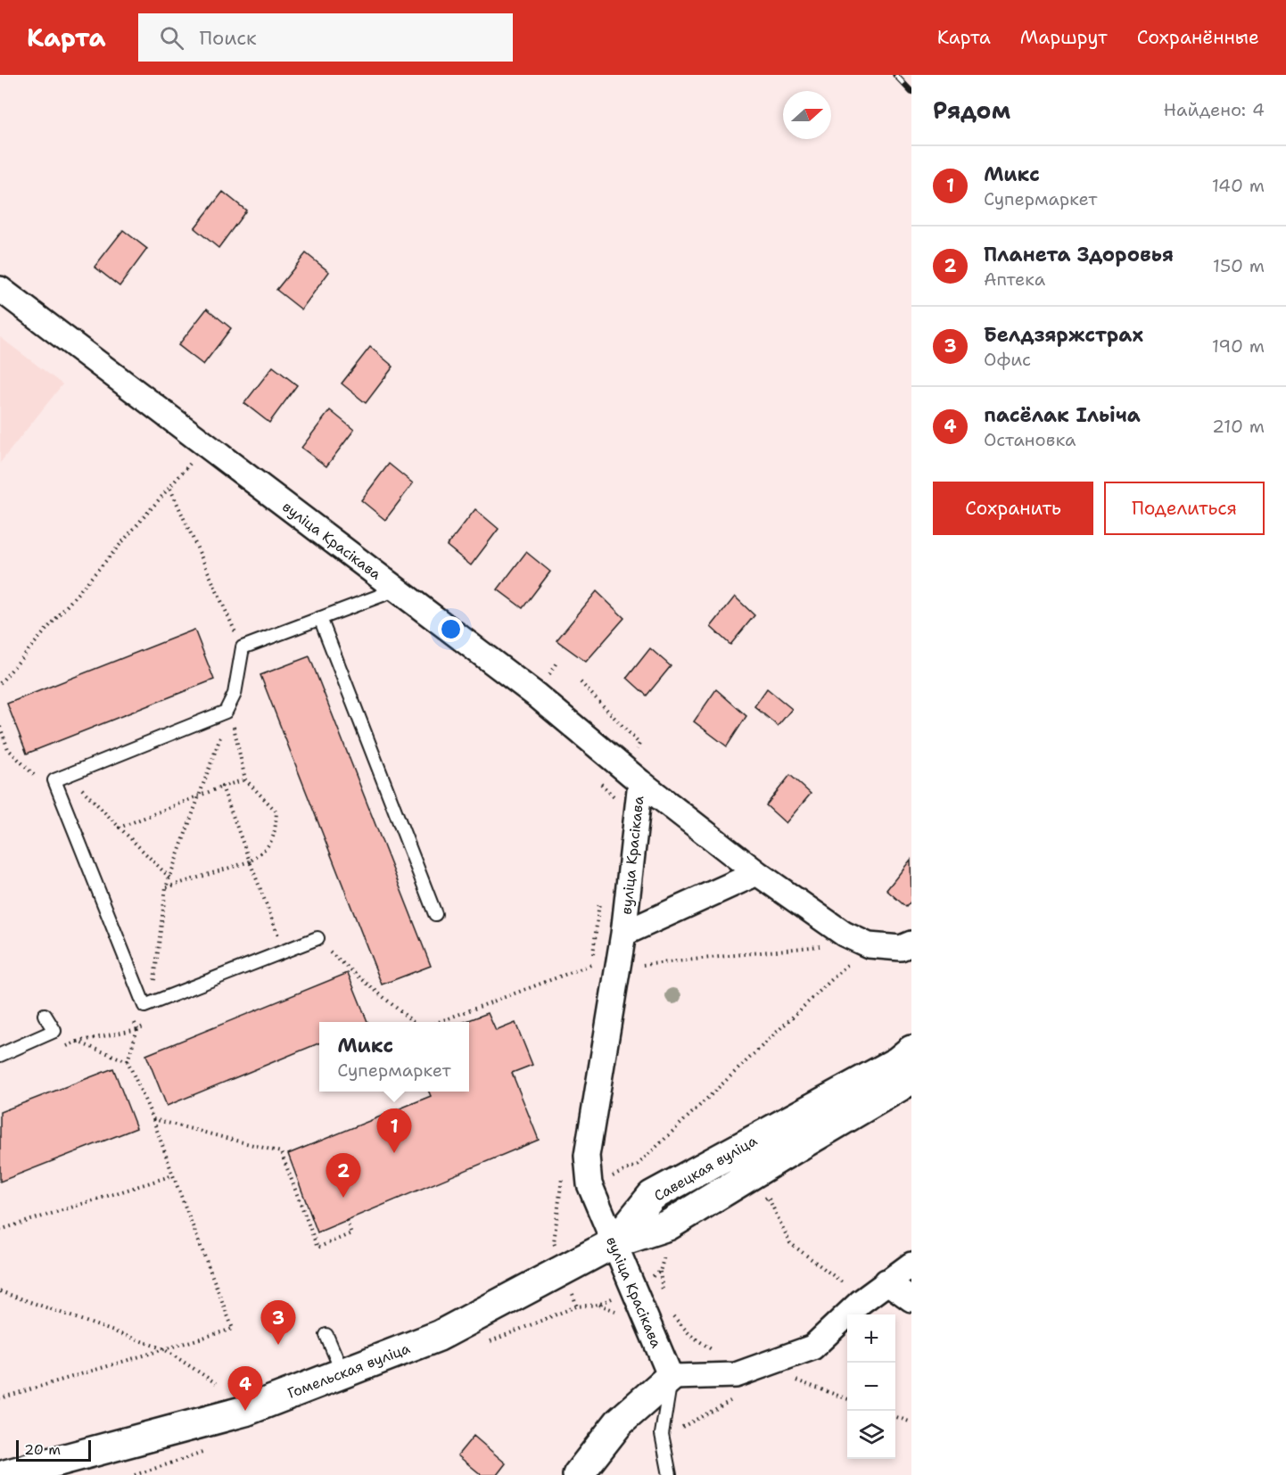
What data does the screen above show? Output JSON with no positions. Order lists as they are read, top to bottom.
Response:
{
  "streets": {
    "street": ["вуліца Красікава", "Савецкая вуліца", "Гомельская вуліца"]
  },
  "crossings": [
    ["вуліца Красікава", "Савецкая вуліца"],
    ["вуліца Красікава", "Гомельская вуліца"],
    ["Савецкая вуліца", "Гомельская вуліца"]
  ],
  "scale_bar": "20 m",
  "north": "right",
  "page": {
    "header": "Карта",
    "search": "Поиск",
    "nav": ["Карта", "Маршрут", "Сохранённые"],
    "heading": ["Рядом", "Найдено: 4"],
    "list": [
      {
        "mark": "1",
        "name": "Микс",
        "note": "Супермаркет",
        "value": "140 m"
      },
      {
        "mark": "2",
        "name": "Планета Здоровья",
        "note": "Аптека",
        "value": "150 m"
      },
      {
        "mark": "3",
        "name": "Белдзяржстрах",
        "note": "Офис",
        "value": "190 m"
      },
      {
        "mark": "4",
        "name": "пасёлак Ільіча",
        "note": "Остановка",
        "value": "210 m"
      }
    ],
    "buttons": ["Сохранить", "Поделиться"],
    "popup": ["Микс", "Супермаркет"],
    "pins": [
      "1",
      "2",
      "3",
      "4"
    ],
    "map_buttons": ["+", "−"],
    "scale": "20 m"
  }
}
